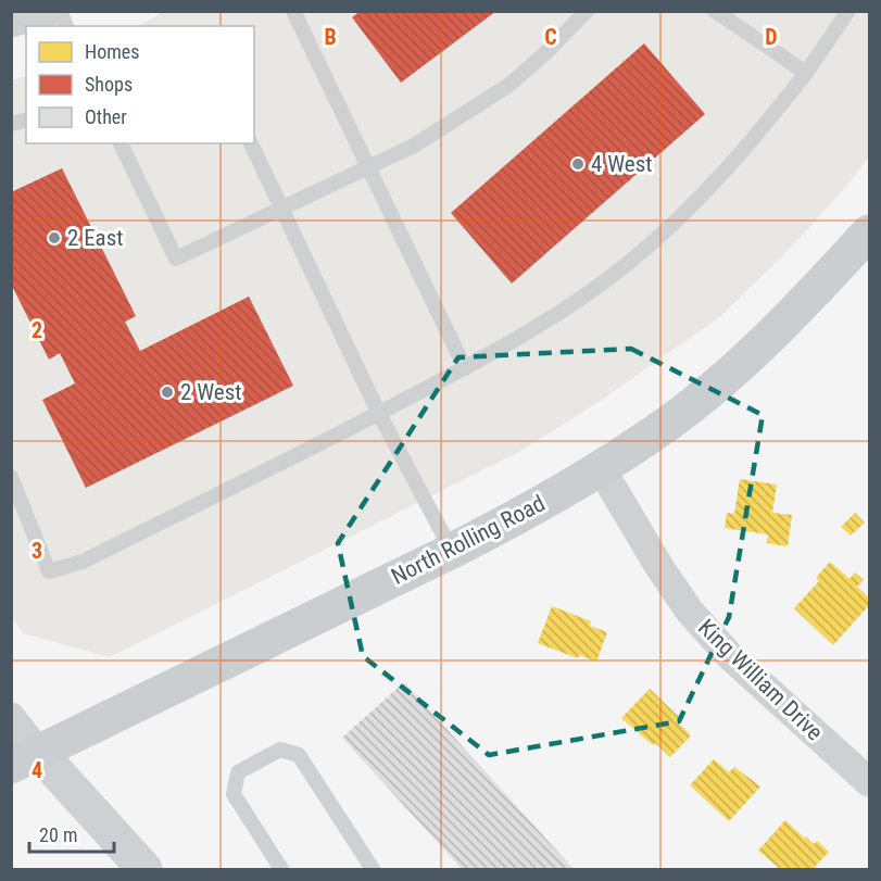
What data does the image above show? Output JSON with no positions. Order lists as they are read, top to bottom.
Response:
{
  "streets": {
    "main road": ["North Rolling Road"],
    "street": ["King William Drive"]
  },
  "crossings": [
    ["North Rolling Road", "King William Drive"]
  ],
  "places": ["4 West", "2 East", "2 West"],
  "legend": ["Homes", "Shops", "Other"],
  "scale_bar": "20 m",
  "grid": {
    "columns": ["B", "C", "D"],
    "rows": ["2", "3", "4"]
  }
}
